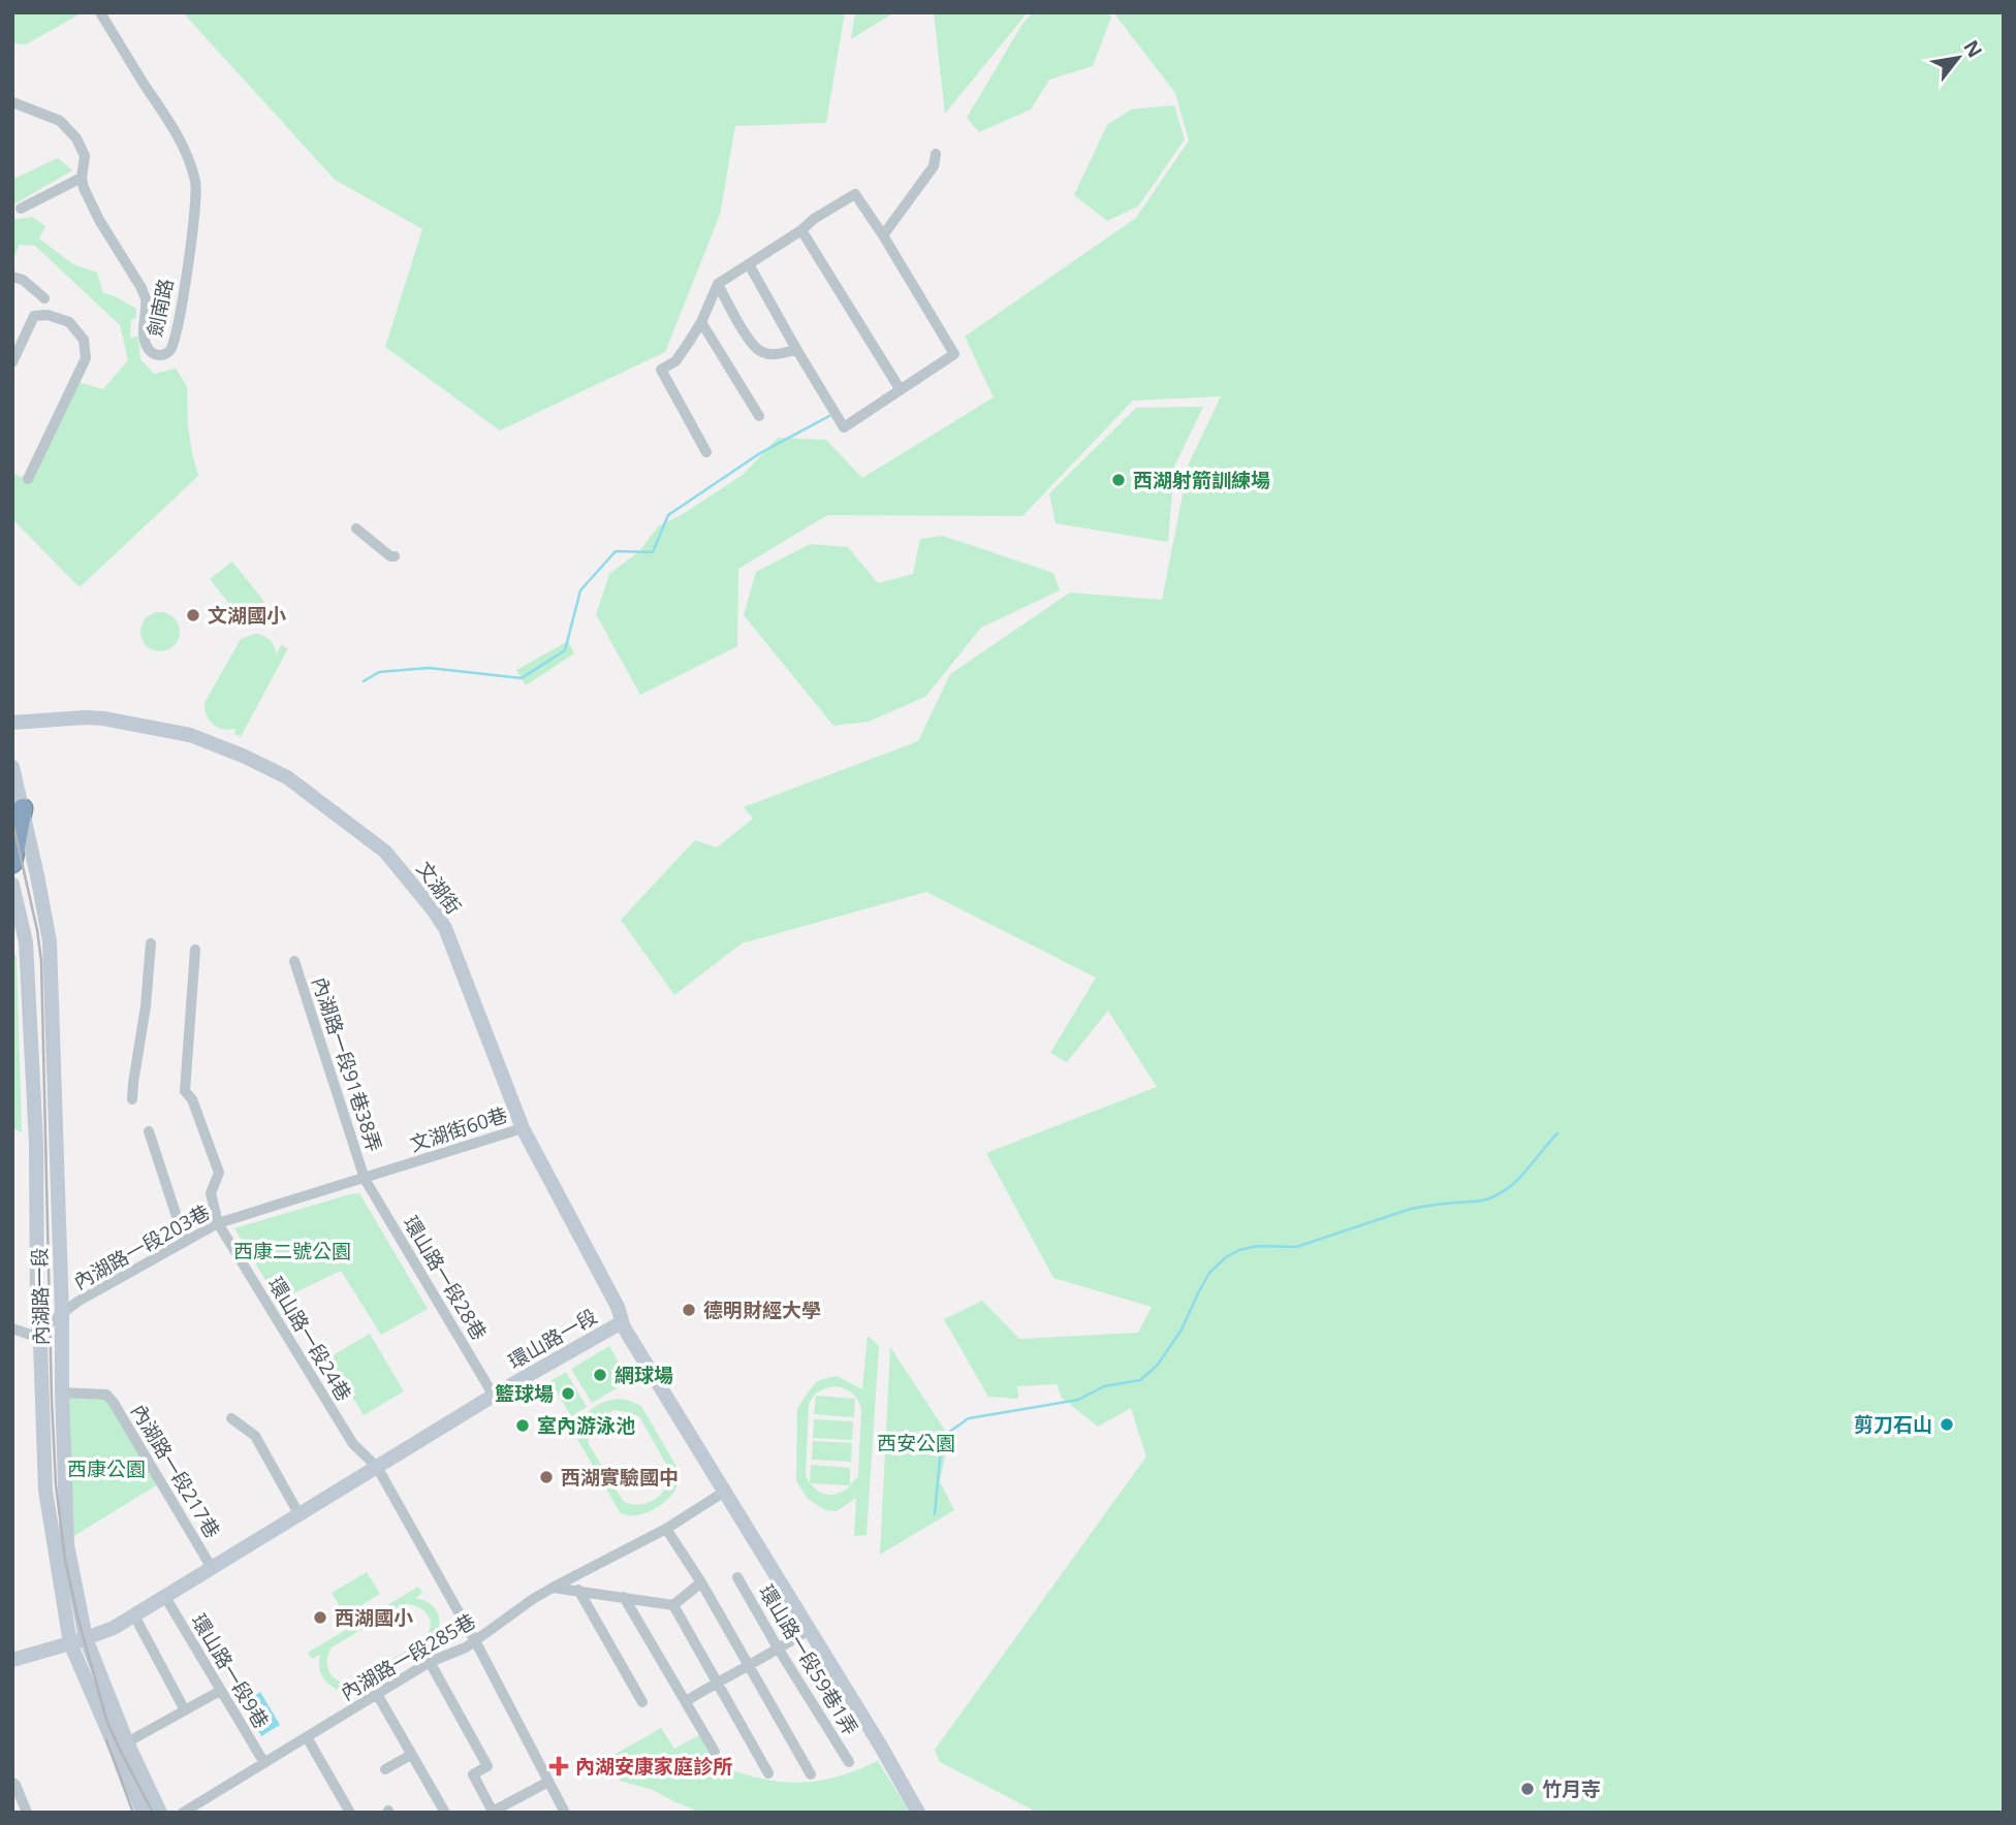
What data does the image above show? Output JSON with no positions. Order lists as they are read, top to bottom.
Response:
{
  "streets": {
    "street": [
      "劍南路",
      "文湖街",
      "內湖路一段91巷38弄",
      "文湖街60巷",
      "內湖路一段203巷",
      "環山路一段28巷",
      "內湖路一段",
      "環山路一段24巷",
      "環山路一段",
      "內湖路一段217巷",
      "內湖路一段285巷",
      "環山路一段59巷1弄",
      "環山路一段9巷"
    ]
  },
  "crossings": [
    ["文湖街", "文湖街60巷"],
    ["文湖街", "環山路一段"],
    ["內湖路一段91巷38弄", "文湖街60巷"],
    ["內湖路一段91巷38弄", "內湖路一段203巷"],
    ["內湖路一段91巷38弄", "環山路一段28巷"],
    ["文湖街60巷", "內湖路一段203巷"],
    ["文湖街60巷", "環山路一段28巷"],
    ["內湖路一段203巷", "環山路一段28巷"],
    ["內湖路一段203巷", "內湖路一段"],
    ["內湖路一段203巷", "環山路一段24巷"],
    ["環山路一段28巷", "環山路一段"],
    ["內湖路一段", "環山路一段"],
    ["內湖路一段", "內湖路一段217巷"],
    ["環山路一段24巷", "環山路一段"],
    ["環山路一段24巷", "內湖路一段285巷"],
    ["環山路一段", "內湖路一段217巷"],
    ["環山路一段", "內湖路一段285巷"],
    ["環山路一段", "環山路一段9巷"],
    ["內湖路一段285巷", "環山路一段9巷"]
  ],
  "parks": ["西康二號公園", "西安公園", "西康公園"],
  "places": {
    "other": [
      "西湖射箭訓練場",
      "文湖國小",
      "德明財經大學",
      "網球場",
      "籃球場",
      "剪刀石山",
      "室內游泳池",
      "西湖實驗國中",
      "西湖國小",
      "竹月寺"
    ],
    "health": ["內湖安康家庭診所"]
  },
  "north": "top right"
}
